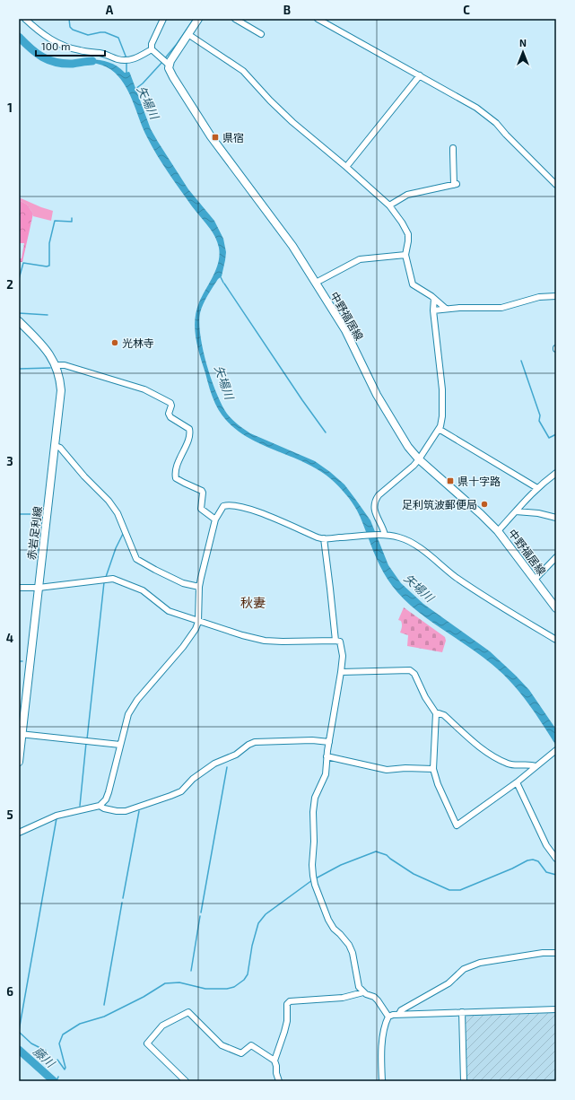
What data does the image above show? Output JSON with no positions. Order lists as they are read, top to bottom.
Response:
{
  "streets": {
    "main road": ["中野福居線", "赤岩足利線"]
  },
  "districts": ["秋妻"],
  "water": ["矢場川", "藤川"],
  "places": {
    "transit": ["県宿", "県十字路"],
    "other": ["光林寺", "足利筑波郵便局"]
  },
  "scale_bar": "100 m",
  "north": "top",
  "grid": {
    "columns": ["A", "B", "C"],
    "rows": [
      "1",
      "2",
      "3",
      "4",
      "5",
      "6"
    ]
  }
}
